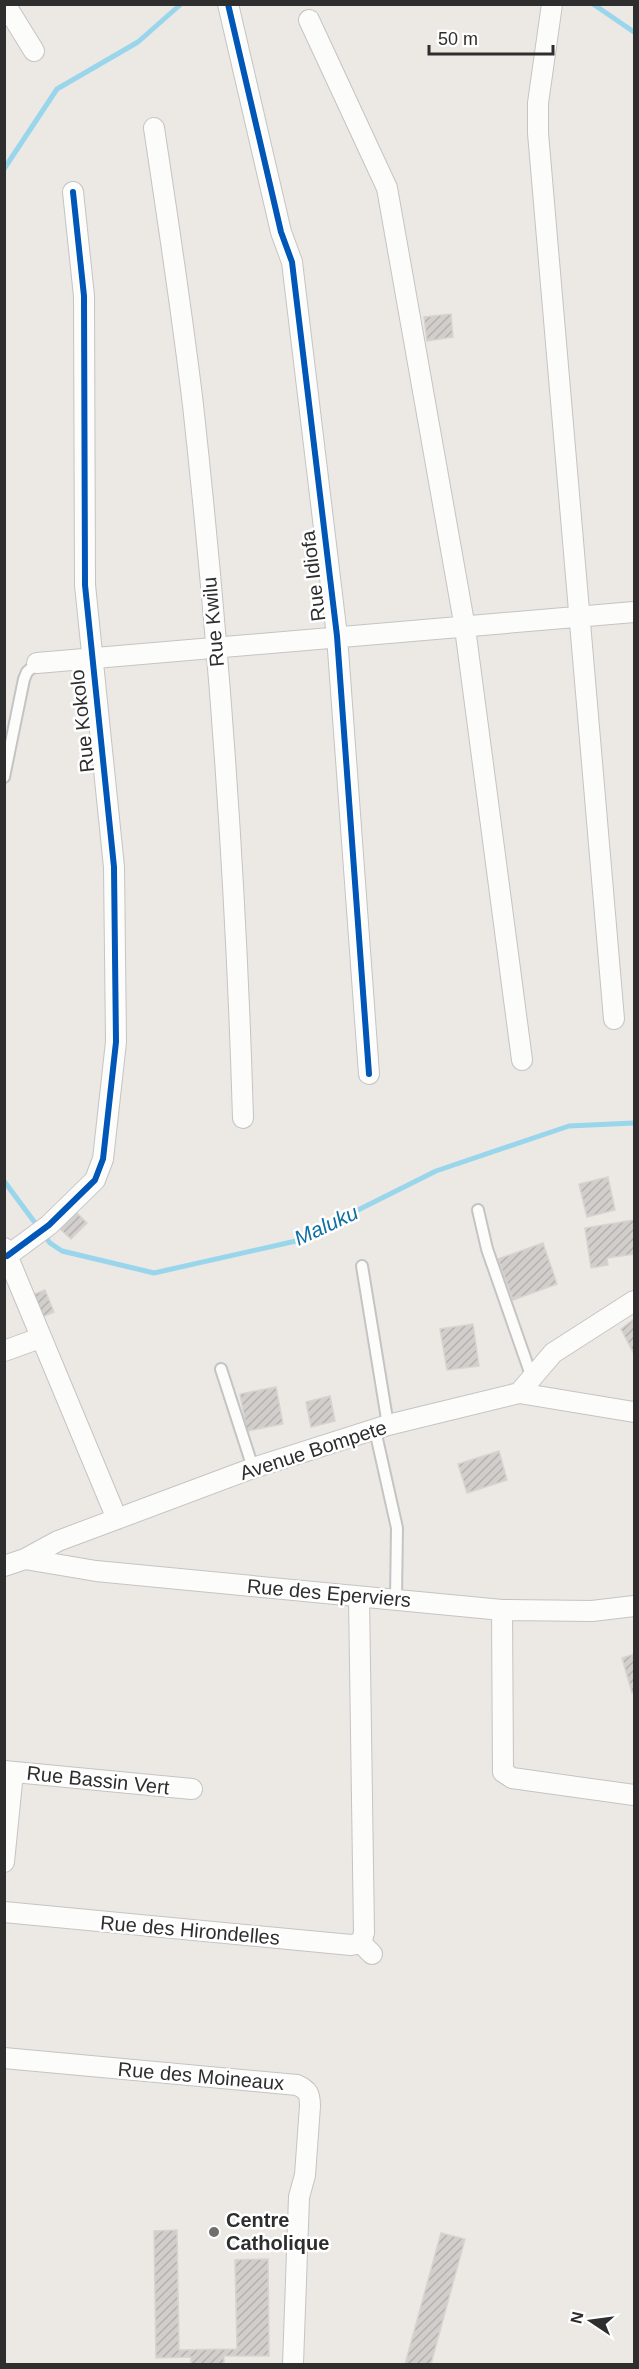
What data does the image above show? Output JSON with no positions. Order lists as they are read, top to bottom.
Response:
{
  "streets": {
    "street": [
      "Rue Idiofa",
      "Rue Kwilu",
      "Rue Kokolo",
      "Avenue Bompete",
      "Rue des Eperviers",
      "Rue Bassin Vert",
      "Rue des Hirondelles",
      "Rue des Moineaux"
    ]
  },
  "crossings": [
    ["Avenue Bompete", "Rue des Eperviers"],
    ["Rue des Eperviers", "Rue des Hirondelles"]
  ],
  "water": ["Maluku"],
  "places": ["Centre Catholique"],
  "scale_bar": "50 m",
  "north": "left"
}
